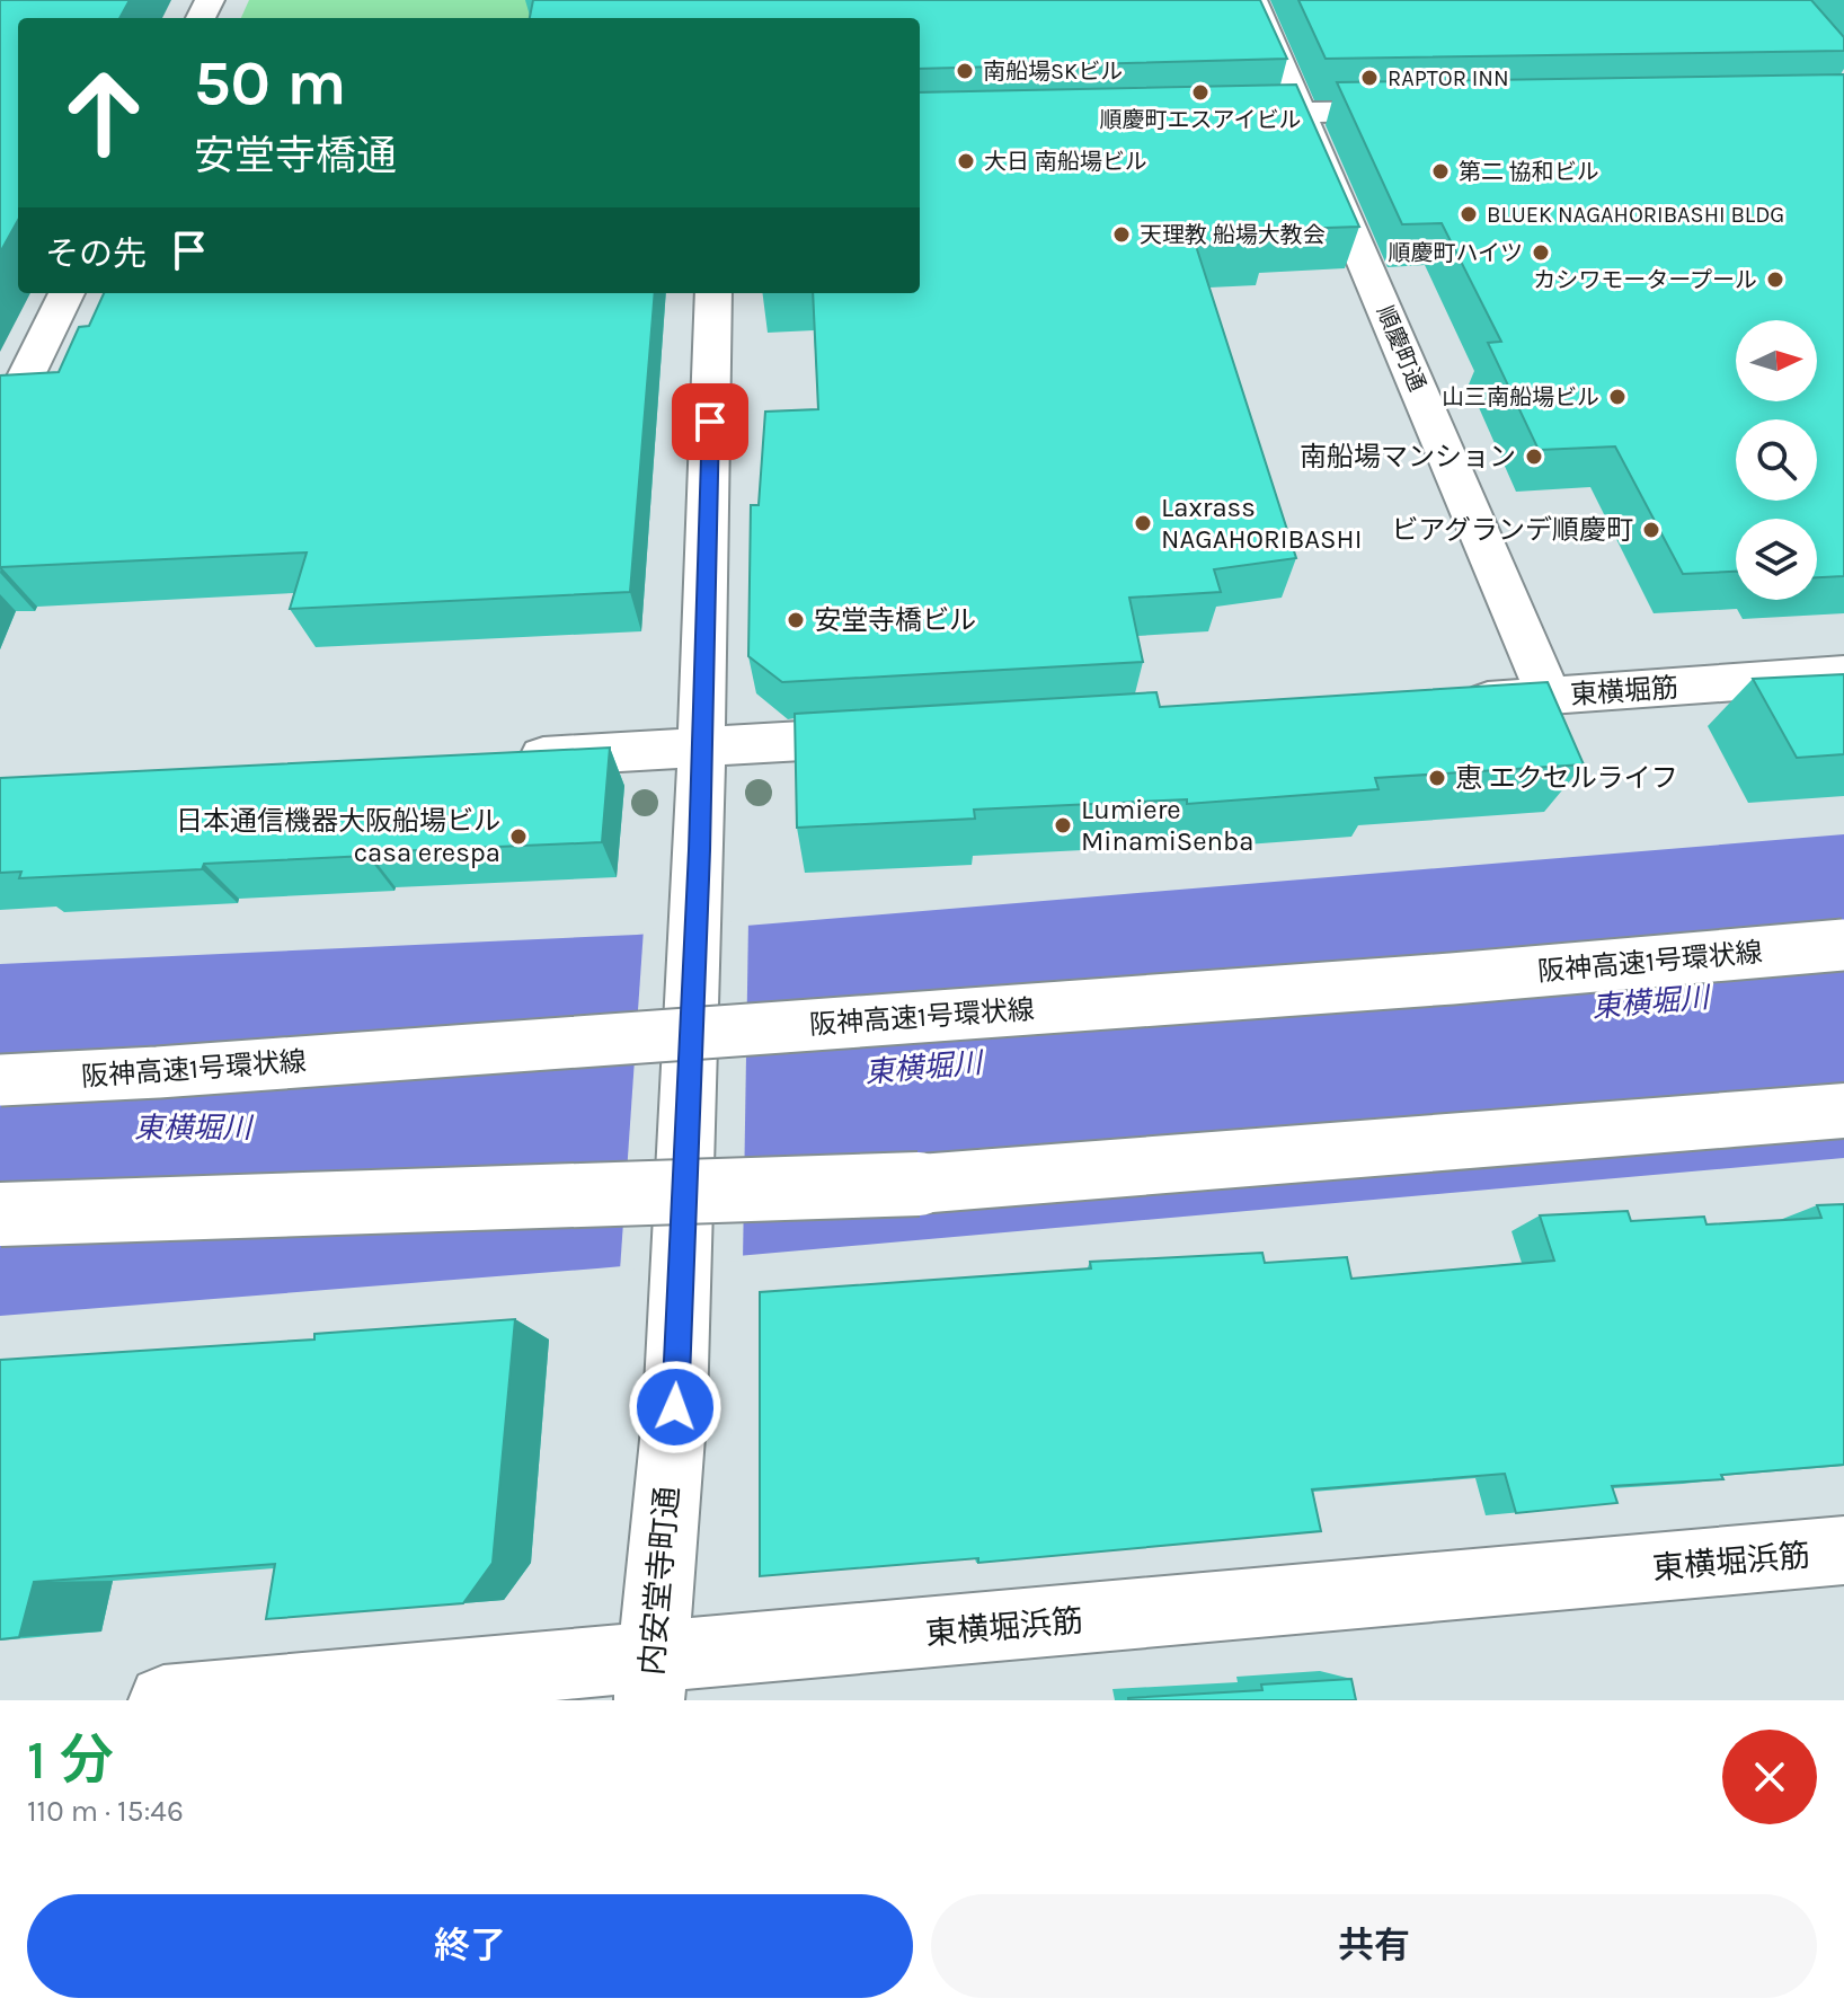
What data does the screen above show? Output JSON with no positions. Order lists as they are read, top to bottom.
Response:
{
  "streets": {
    "main road": [
      "順慶町通",
      "東横堀筋",
      "阪神高速1号環状線",
      "東横堀浜筋",
      "内安堂寺町通"
    ]
  },
  "crossings": [
    ["順慶町通", "東横堀筋"],
    ["東横堀浜筋", "内安堂寺町通"]
  ],
  "water": ["東横堀川"],
  "places": [
    "南船場SKビル",
    "RAPTOR INN",
    "順慶町エスアイビル",
    "大日 南船場ビル",
    "第二 協和ビル",
    "BLUEK NAGAHORIBASHI BLDG",
    "天理教 船場大教会",
    "順慶町ハイツ",
    "カシワモータープール",
    "山三南船場ビル",
    "南船場マンション",
    "Laxrass NAGAHORIBASHI",
    "ビアグランデ順慶町",
    "安堂寺橋ビル",
    "恵 エクセルライフ",
    "Lumiere MinamiSenba",
    "日本通信機器大阪船場ビル casa erespa"
  ],
  "north": "right",
  "page": {
    "turn": ["50 m", "安堂寺橋通"],
    "then": "その先",
    "heading": ["1 分", "110 m · 15:46"],
    "buttons": ["終了", "共有"]
  }
}
